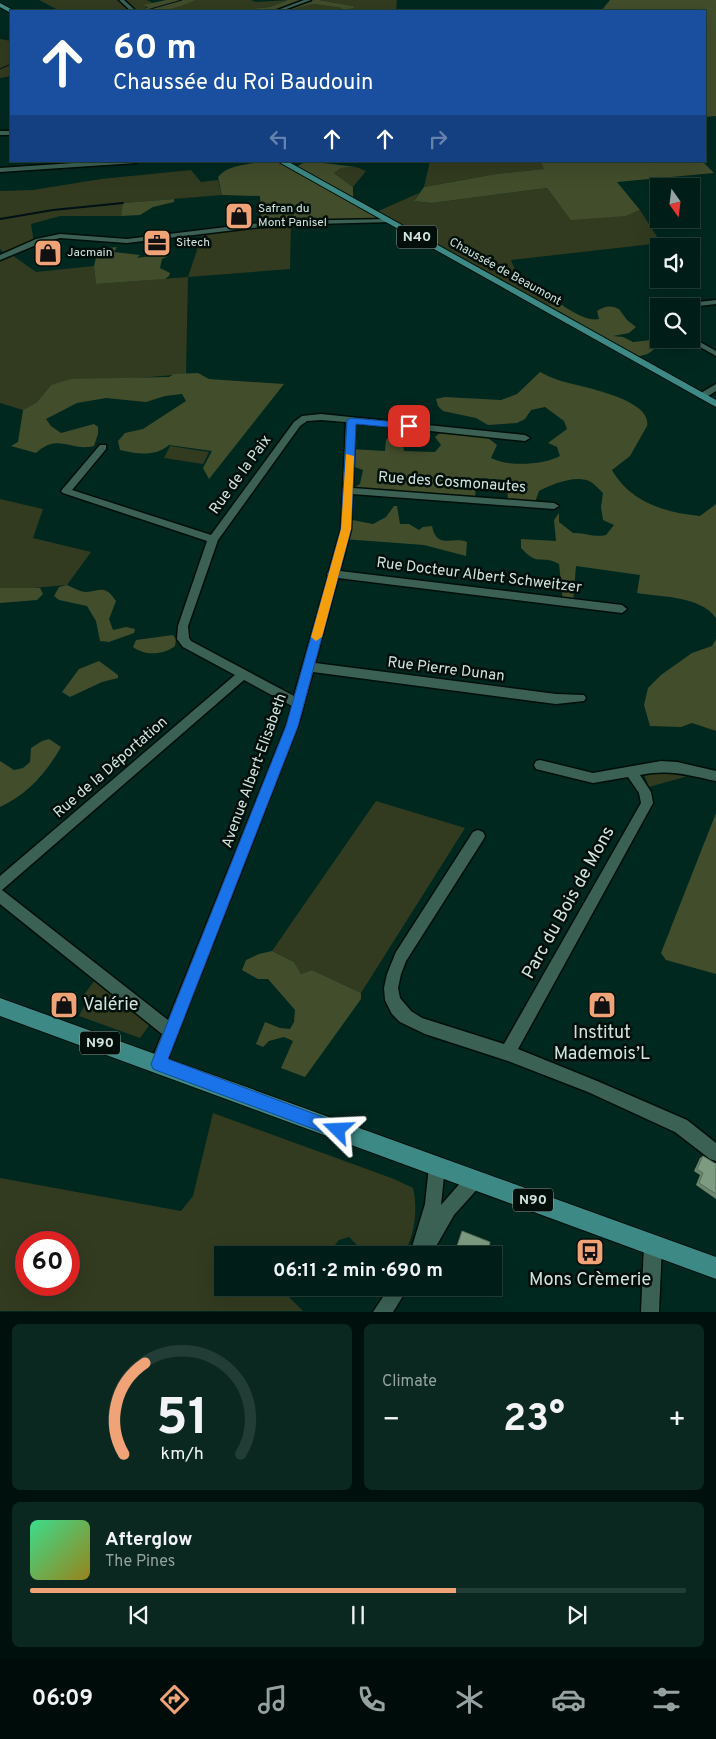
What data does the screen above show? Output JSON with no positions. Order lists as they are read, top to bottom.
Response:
{
  "streets": {
    "main road": ["N40", "Chaussée de Beaumont", "N90"],
    "street": [
      "Rue de la Paix",
      "Rue des Cosmonautes",
      "Rue Docteur Albert Schweitzer",
      "Rue Pierre Dunan",
      "Rue de la Déportation",
      "Avenue Albert-Elisabeth",
      "Parc du Bois de Mons"
    ]
  },
  "crossings": [
    ["Rue de la Paix", "Rue de la Déportation"],
    ["Rue de la Paix", "Avenue Albert-Elisabeth"],
    ["Rue des Cosmonautes", "Avenue Albert-Elisabeth"],
    ["Rue Docteur Albert Schweitzer", "Avenue Albert-Elisabeth"],
    ["Rue Pierre Dunan", "Avenue Albert-Elisabeth"],
    ["Avenue Albert-Elisabeth", "N90"]
  ],
  "places": {
    "shop": [
      "Safran du Mont Panisel",
      "Jacmain",
      "Valérie",
      "Institut Mademois’L"
    ],
    "office": ["Sitech"],
    "bus stop": ["Mons Crèmerie"]
  },
  "north": "bottom",
  "page": {
    "turn": ["60 m", "Chaussée du Roi Baudouin"],
    "limit": "60",
    "trip": "06:11 · 2 min · 690 m",
    "tile": "Climate",
    "heat": ["−", "23°", "+"],
    "song": ["Afterglow", "The Pines"],
    "tabs": "06:09",
    "gauge": ["51", "km/h"]
  }
}
